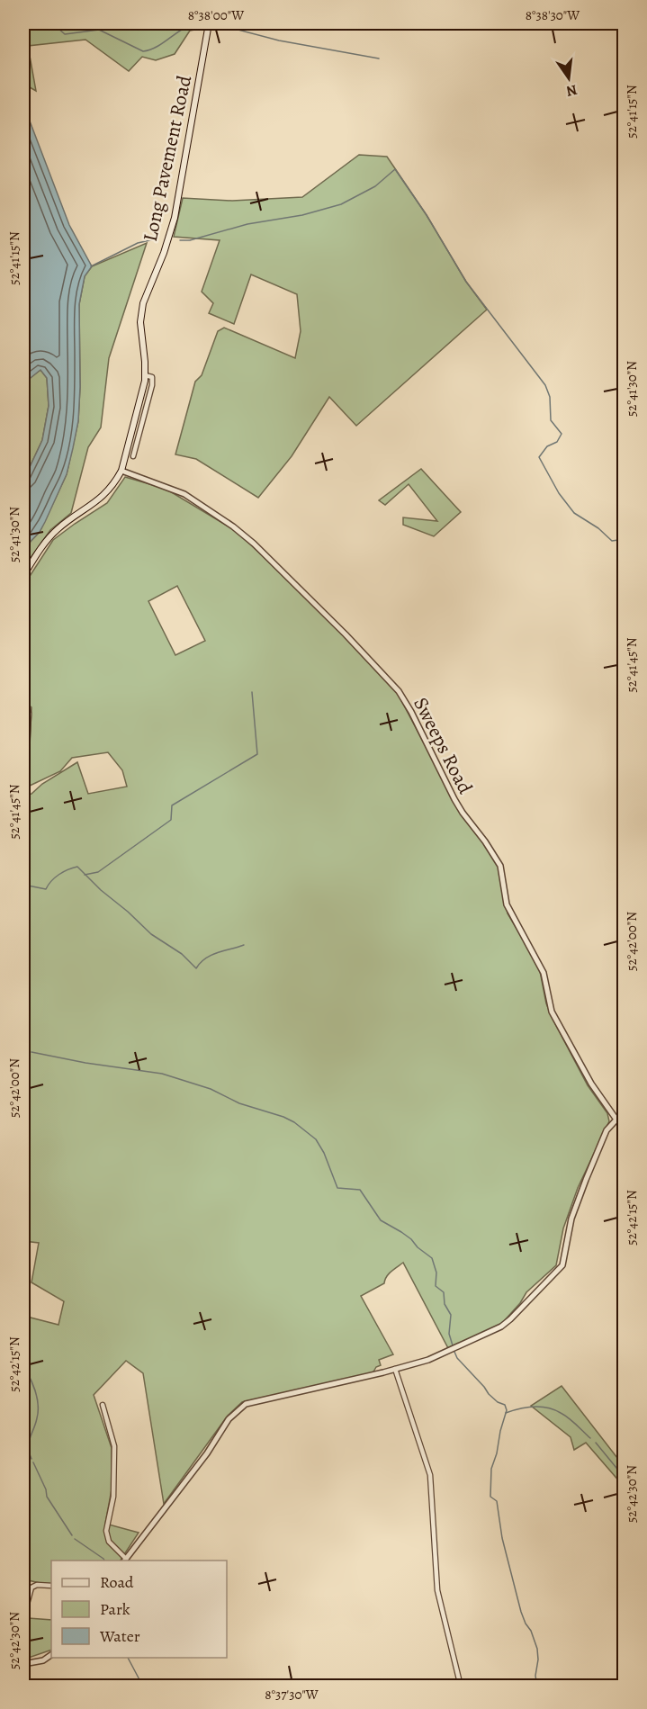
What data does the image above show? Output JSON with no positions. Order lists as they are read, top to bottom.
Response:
{
  "streets": {
    "main road": ["Long Pavement Road"],
    "street": ["Sweeps Road"]
  },
  "crossings": [
    ["Long Pavement Road", "Sweeps Road"]
  ],
  "legend": ["Road", "Park", "Water"],
  "north": "bottom",
  "coordinates": [
    "8°38'00\"W",
    "8°38'30\"W",
    "52°41'15\"N",
    "52°41'30\"N",
    "52°41'45\"N",
    "52°42'00\"N",
    "52°42'15\"N",
    "52°42'30\"N",
    "8°37'30\"W"
  ]
}
